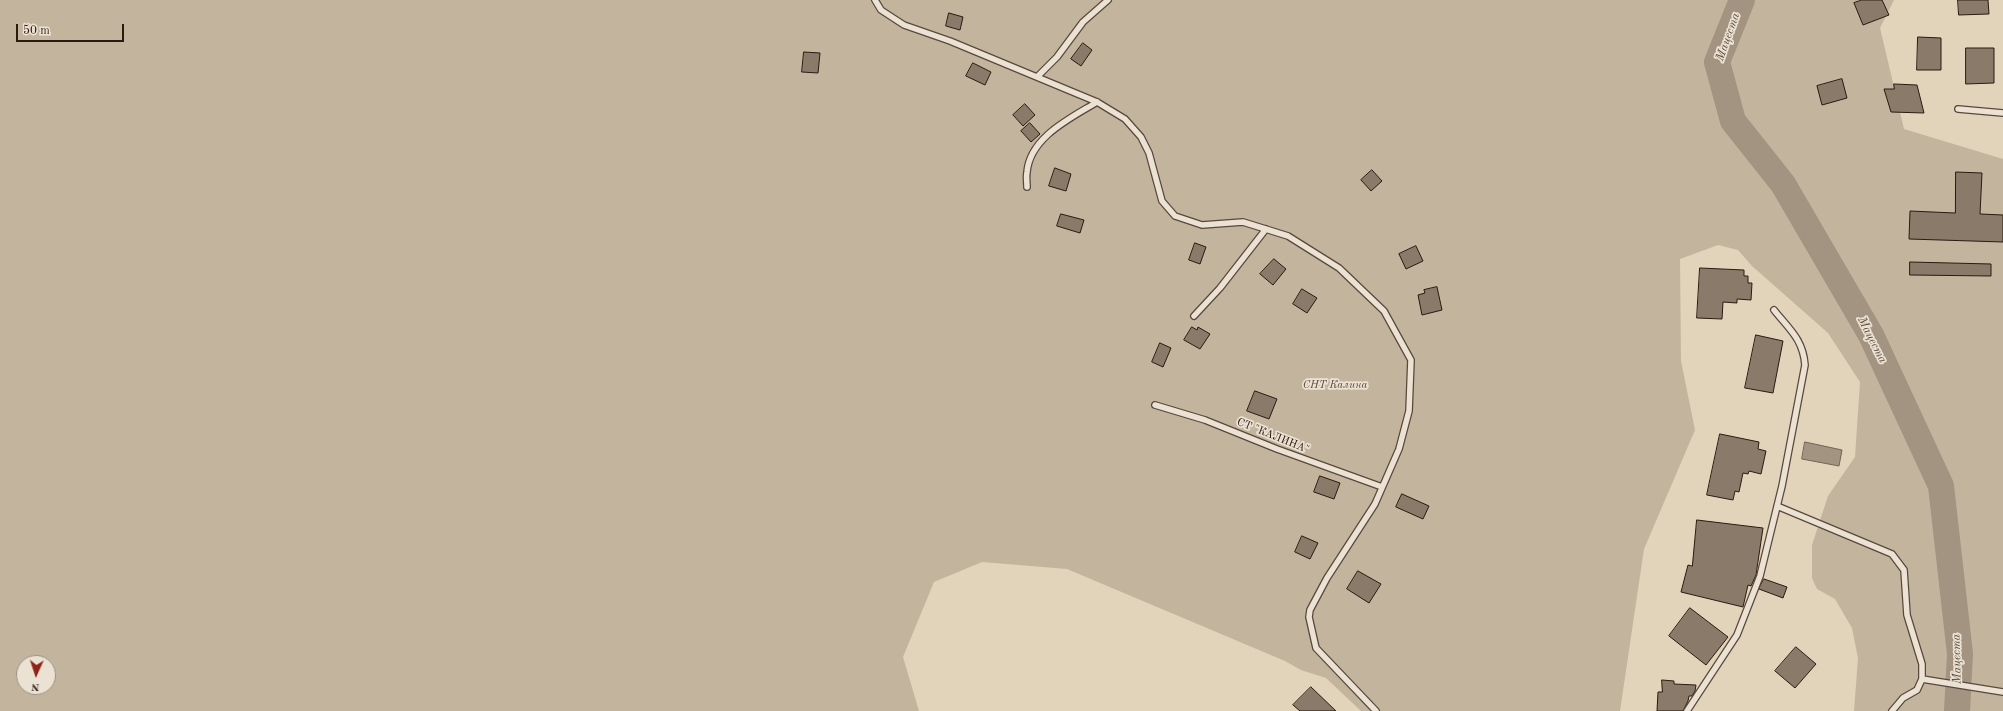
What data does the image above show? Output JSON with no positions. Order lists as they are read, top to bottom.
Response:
{
  "streets": {
    "lane": ["СТ \"КАЛИНА\""]
  },
  "water": ["Мацеста"],
  "parks": ["СНТ Калина"],
  "scale_bar": "50 m",
  "north": "bottom"
}
